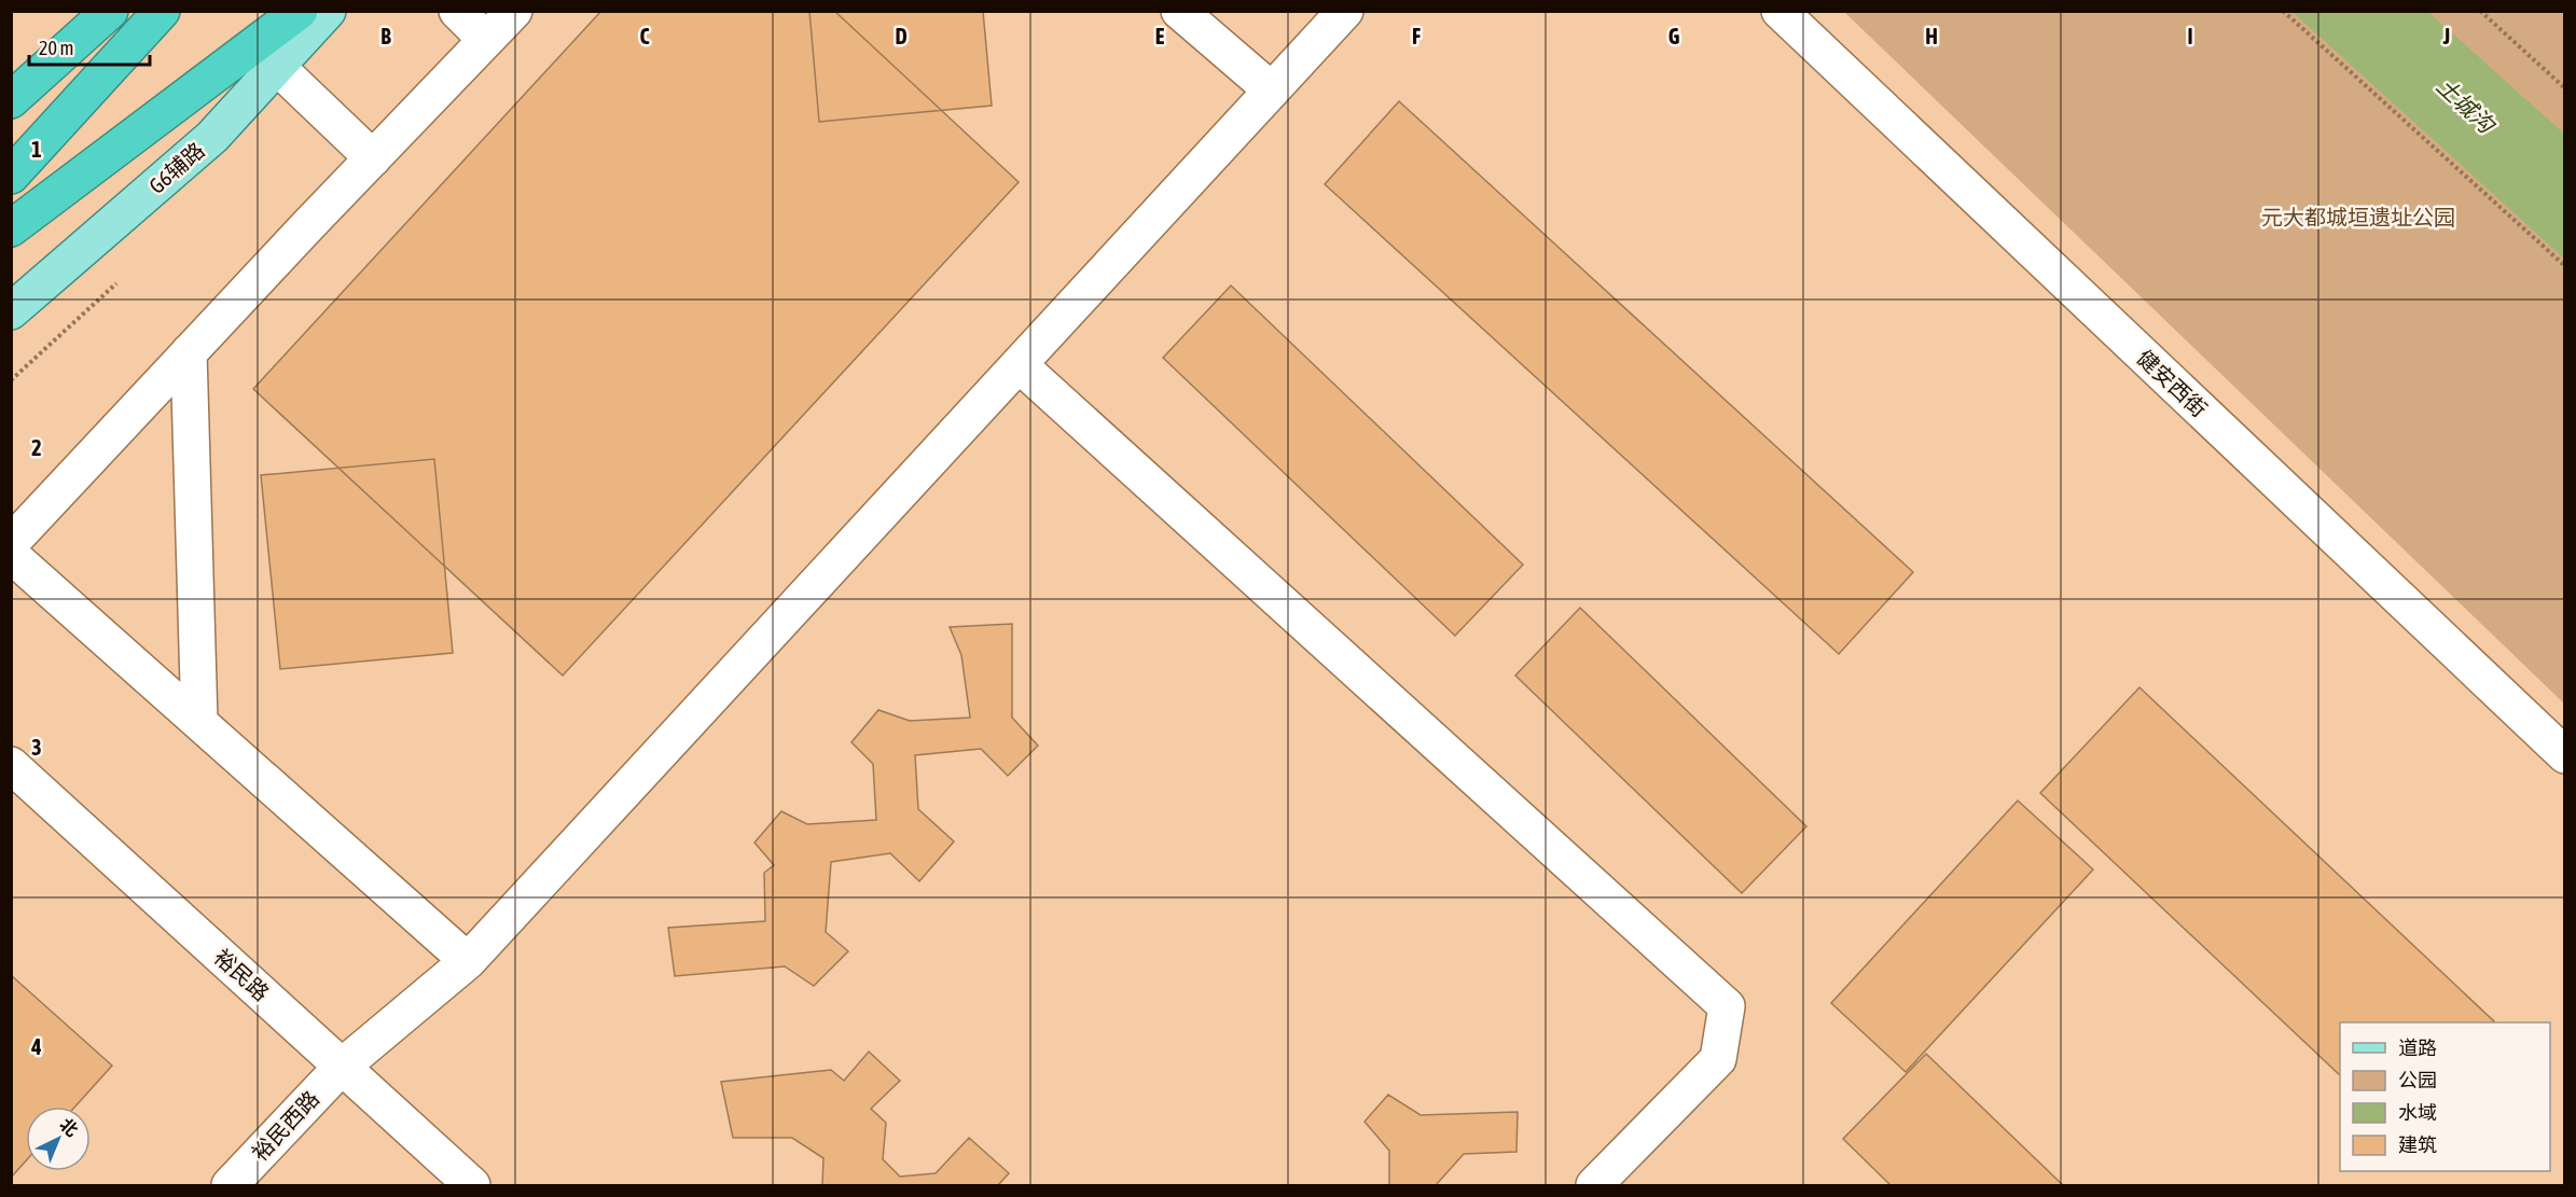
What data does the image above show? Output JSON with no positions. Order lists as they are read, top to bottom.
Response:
{
  "streets": {
    "main road": ["G6辅路"],
    "street": ["健安西街", "裕民路", "裕民西路"]
  },
  "crossings": [
    ["裕民路", "裕民西路"]
  ],
  "water": ["土城沟"],
  "parks": ["元大都城垣遗址公园"],
  "legend": [
    "道路",
    "公园",
    "水域",
    "建筑"
  ],
  "scale_bar": "20 m",
  "north": "top right",
  "grid": {
    "columns": [
      "B",
      "C",
      "D",
      "E",
      "F",
      "G",
      "H",
      "I",
      "J"
    ],
    "rows": [
      "1",
      "2",
      "3",
      "4"
    ]
  }
}
